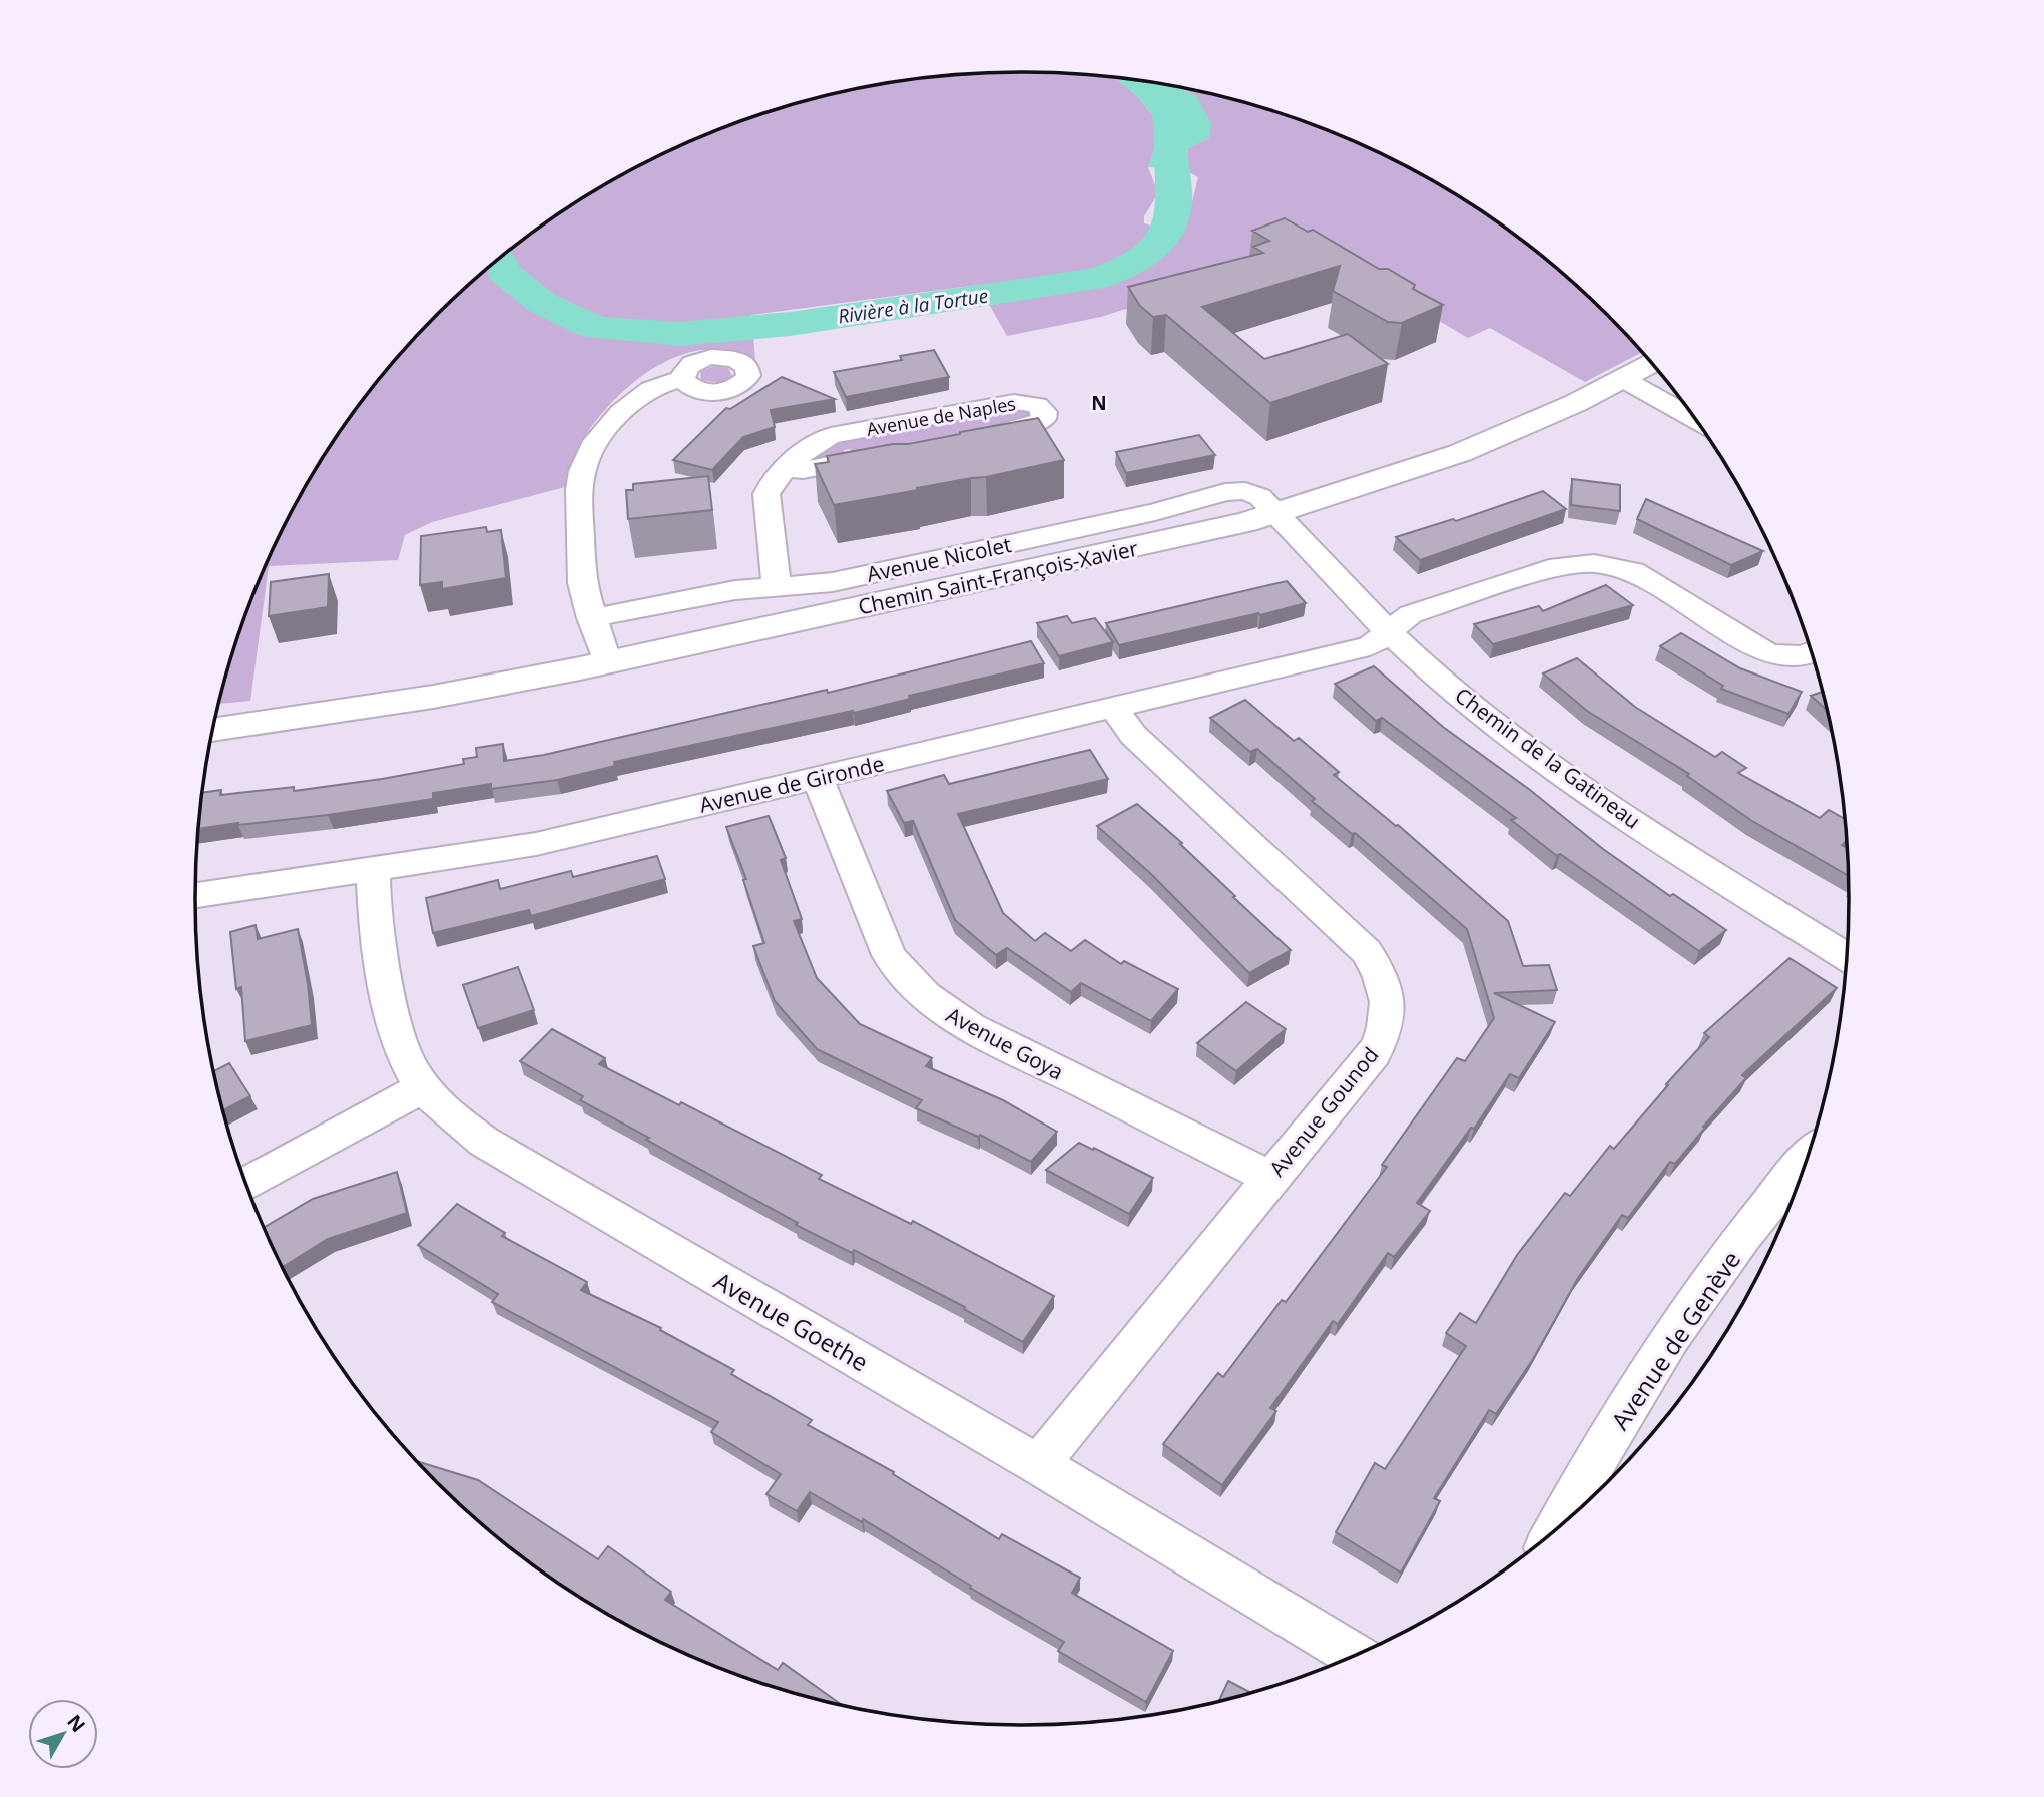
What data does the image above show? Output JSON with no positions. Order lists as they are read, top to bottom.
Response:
{
  "streets": {
    "street": [
      "Avenue de Naples",
      "Avenue Nicolet",
      "Chemin Saint-François-Xavier",
      "Chemin de la Gatineau",
      "Avenue de Gironde",
      "Avenue Goya",
      "Avenue Gounod",
      "Avenue Goethe",
      "Avenue de Genève"
    ]
  },
  "crossings": [
    ["Avenue de Naples", "Avenue Nicolet"],
    ["Avenue Nicolet", "Chemin Saint-François-Xavier"],
    ["Avenue Nicolet", "Chemin de la Gatineau"],
    ["Chemin Saint-François-Xavier", "Chemin de la Gatineau"],
    ["Chemin de la Gatineau", "Avenue de Gironde"],
    ["Avenue de Gironde", "Avenue Goya"],
    ["Avenue de Gironde", "Avenue Gounod"],
    ["Avenue de Gironde", "Avenue Goethe"],
    ["Avenue Goya", "Avenue Gounod"],
    ["Avenue Gounod", "Avenue Goethe"]
  ],
  "districts": ["N"],
  "water": ["Rivière à la Tortue"],
  "north": "top right"
}
